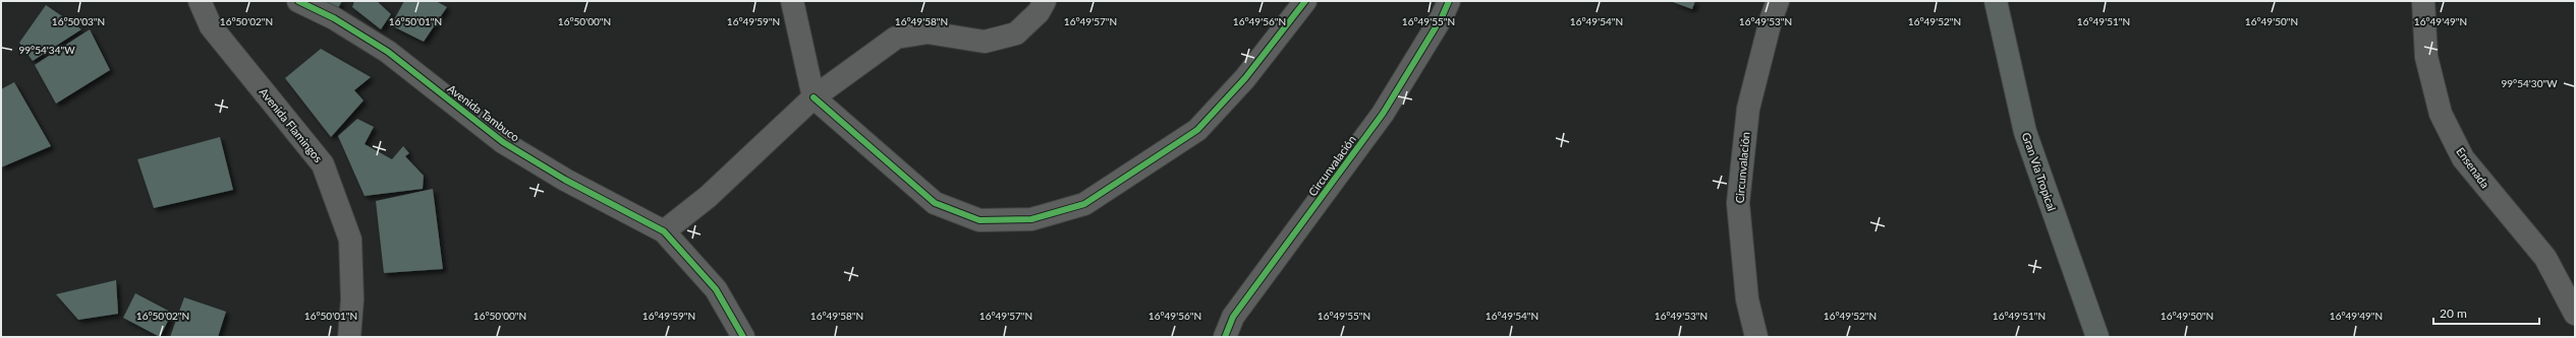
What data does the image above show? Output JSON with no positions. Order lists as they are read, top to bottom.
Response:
{
  "streets": {
    "main road": ["Gran Vía Tropical"],
    "street": [
      "Avenida Tambuco",
      "Avenida Flamingos",
      "Circunvalación",
      "Ensenada"
    ]
  },
  "scale_bar": "20 m",
  "coordinates": [
    "16°50'03\"N",
    "16°50'02\"N",
    "16°50'01\"N",
    "16°50'00\"N",
    "16°49'59\"N",
    "16°49'58\"N",
    "16°49'57\"N",
    "16°49'56\"N",
    "16°49'55\"N",
    "16°49'54\"N",
    "16°49'53\"N",
    "16°49'52\"N",
    "16°49'51\"N",
    "16°49'50\"N",
    "16°49'49\"N",
    "99°54'34\"W",
    "99°54'30\"W"
  ]
}
